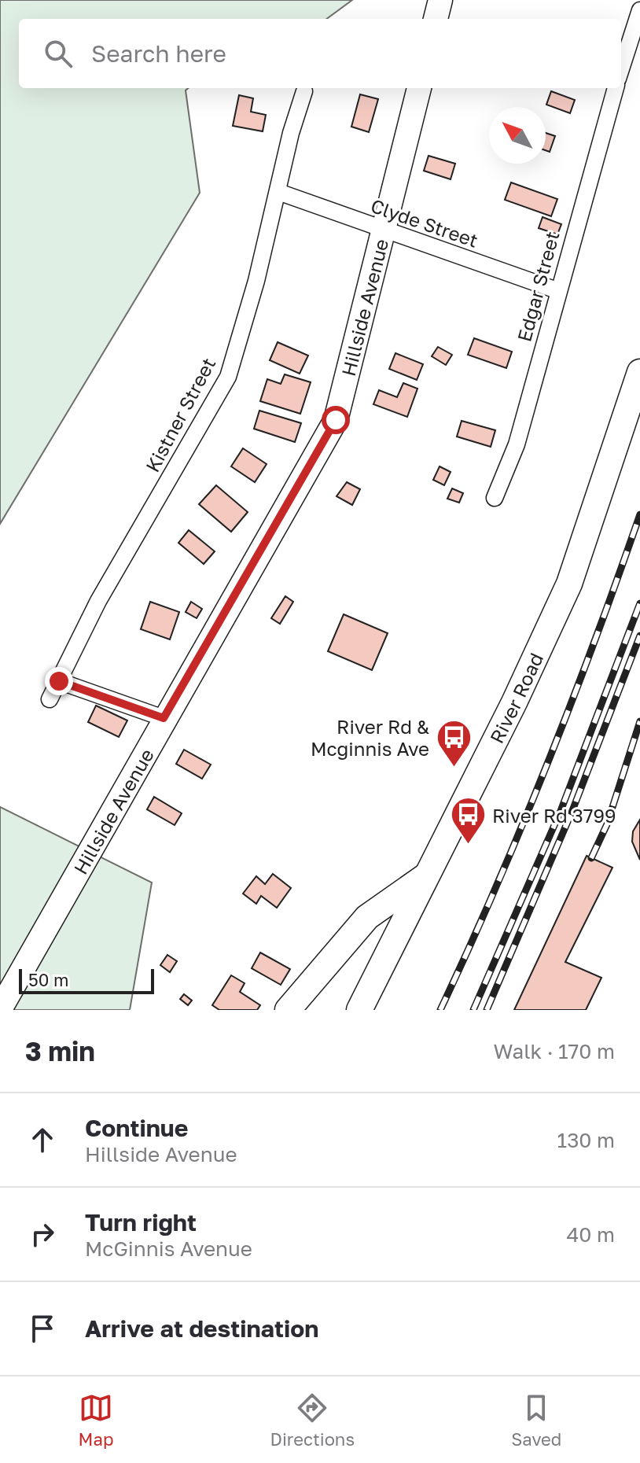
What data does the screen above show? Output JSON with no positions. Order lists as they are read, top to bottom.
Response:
{
  "streets": {
    "main road": ["River Road"],
    "street": [
      "Clyde Street",
      "Edgar Street",
      "Hillside Avenue",
      "Kistner Street"
    ]
  },
  "crossings": [
    ["Clyde Street", "Edgar Street"],
    ["Clyde Street", "Hillside Avenue"],
    ["Clyde Street", "Kistner Street"]
  ],
  "places": {
    "bus stop": ["River Rd & Mcginnis Ave", "River Rd 3799"]
  },
  "scale_bar": "50 m",
  "north": "top left",
  "page": {
    "search": "Search here",
    "scale": "50 m",
    "heading": ["3 min", "Walk · 170 m"],
    "list": [
      ["Continue", "Hillside Avenue", "130 m"],
      ["Turn right", "McGinnis Avenue", "40 m"],
      "Arrive at destination"
    ],
    "nav": ["Map", "Directions", "Saved"]
  }
}
